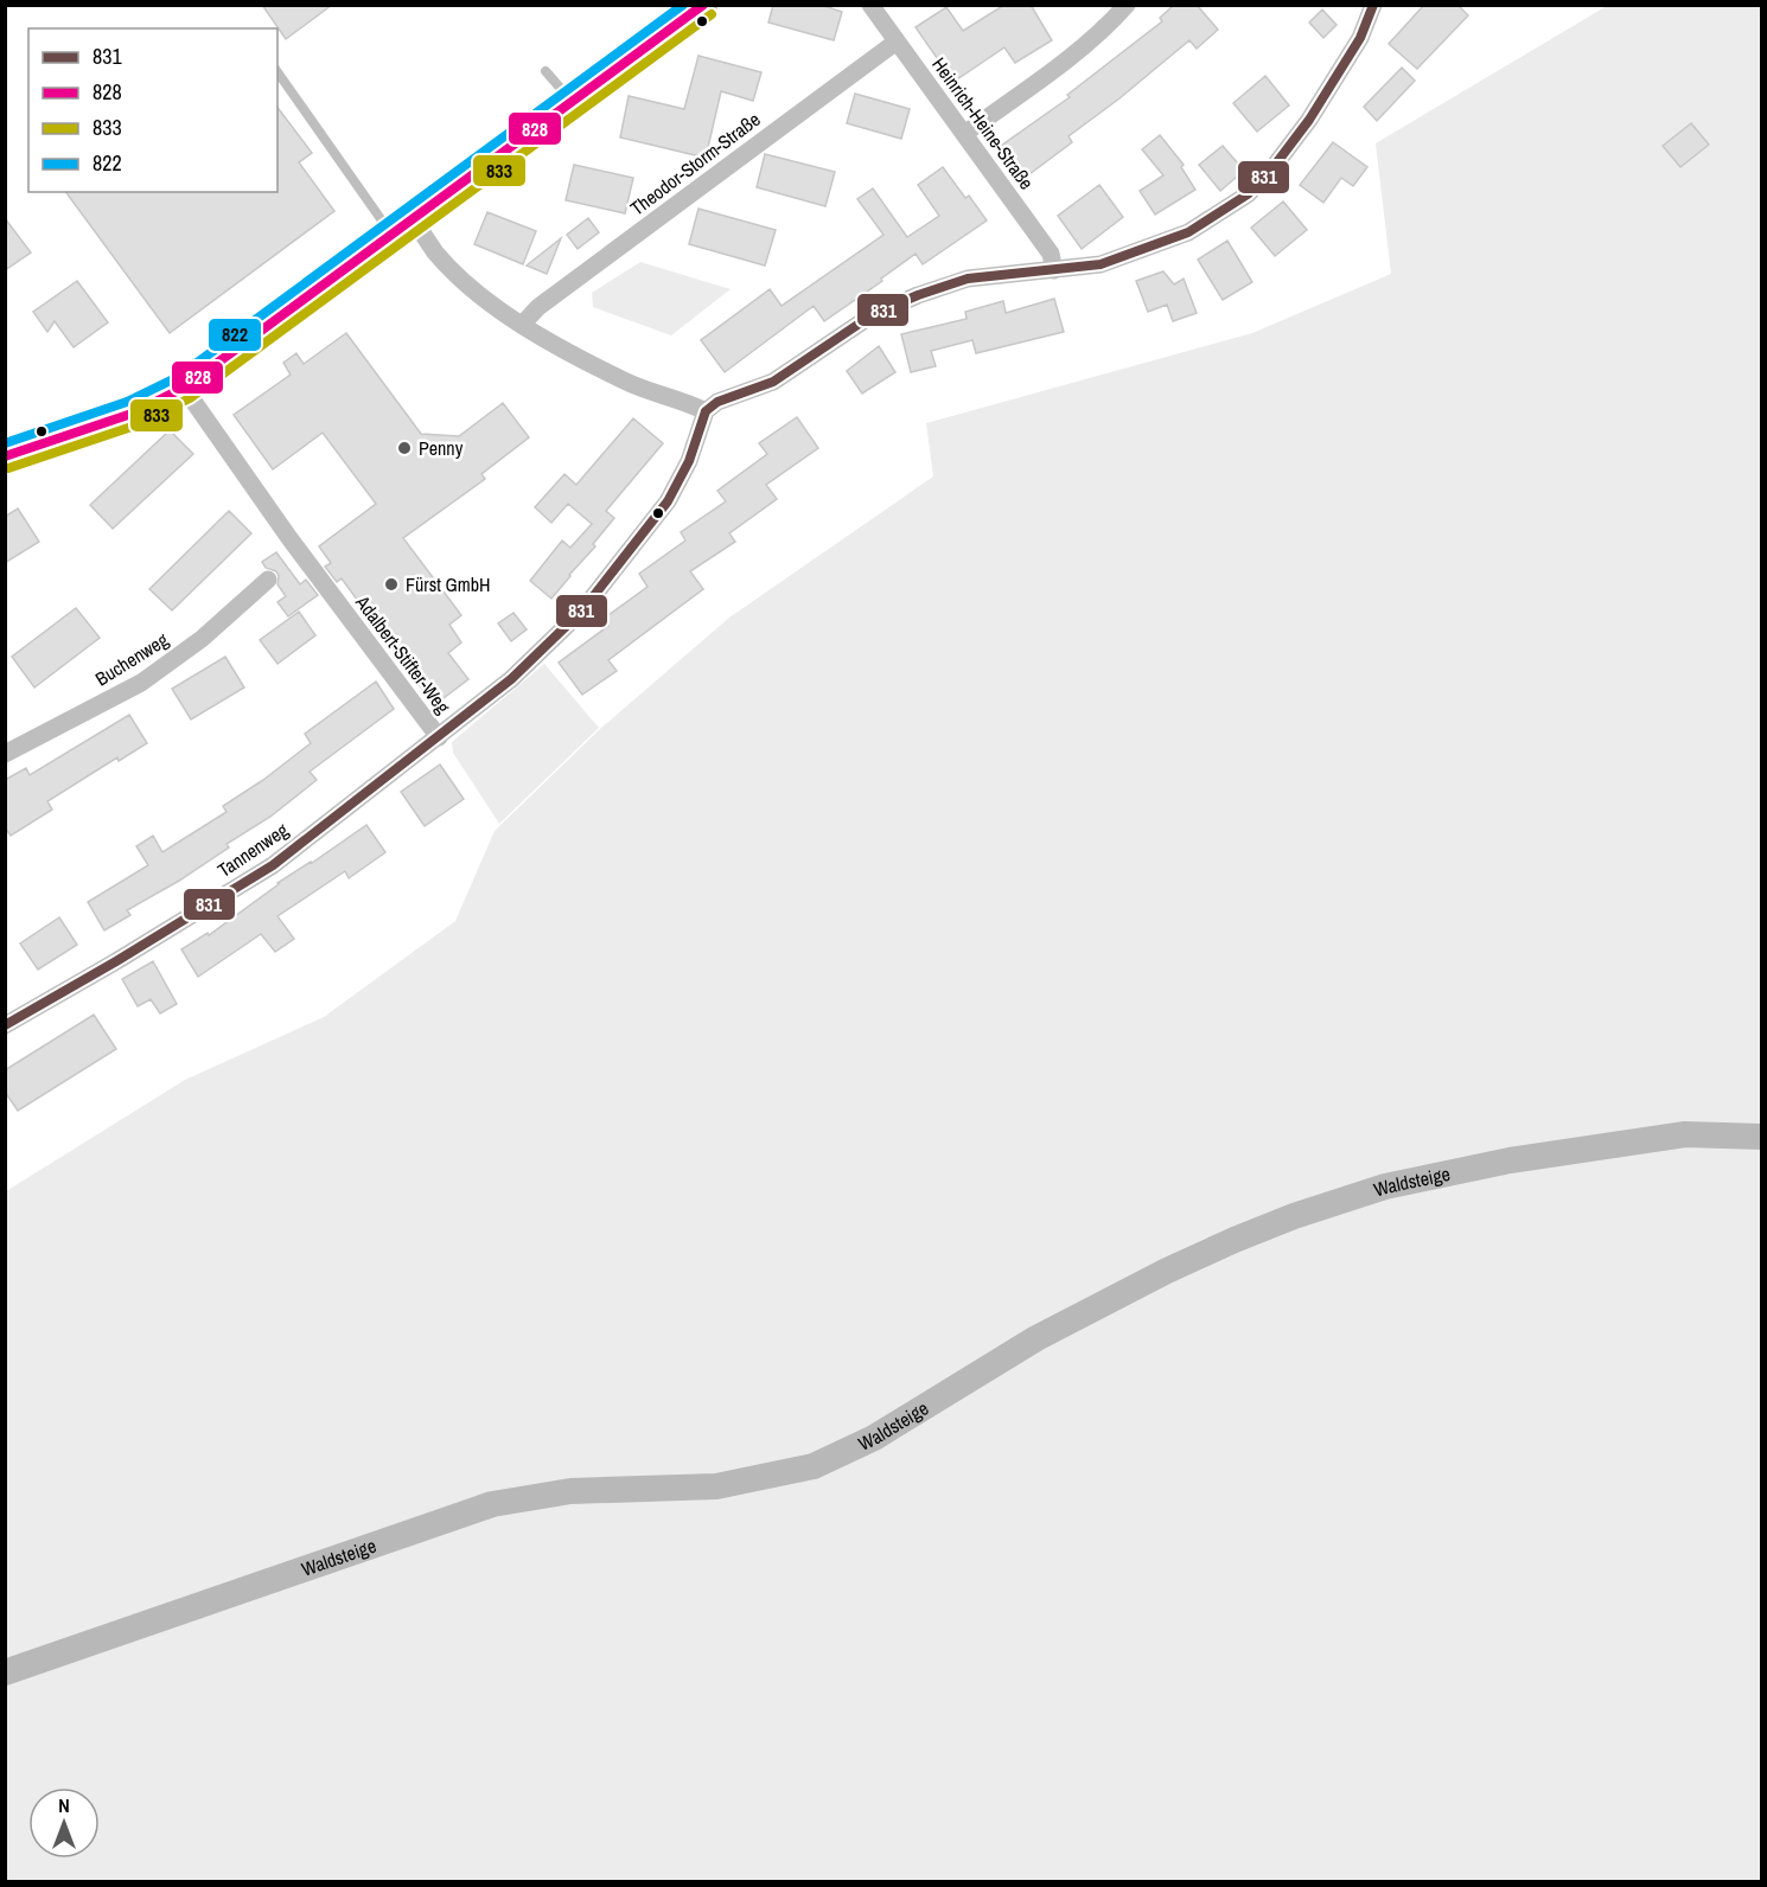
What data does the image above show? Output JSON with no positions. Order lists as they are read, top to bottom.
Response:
{
  "streets": {
    "street": [
      "Heinrich-Heine-Straße",
      "Theodor-Storm-Straße",
      "Adalbert-Stifter-Weg",
      "Buchenweg",
      "Tannenweg",
      "Waldsteige"
    ]
  },
  "crossings": [
    ["Heinrich-Heine-Straße", "Theodor-Storm-Straße"],
    ["Adalbert-Stifter-Weg", "Tannenweg"]
  ],
  "places": ["Penny", "Fürst GmbH"],
  "lines": [
    "transit line 831",
    "transit line 828",
    "transit line 822",
    "transit line 833"
  ],
  "legend": [
    "831",
    "828",
    "833",
    "822"
  ],
  "north": "top"
}
